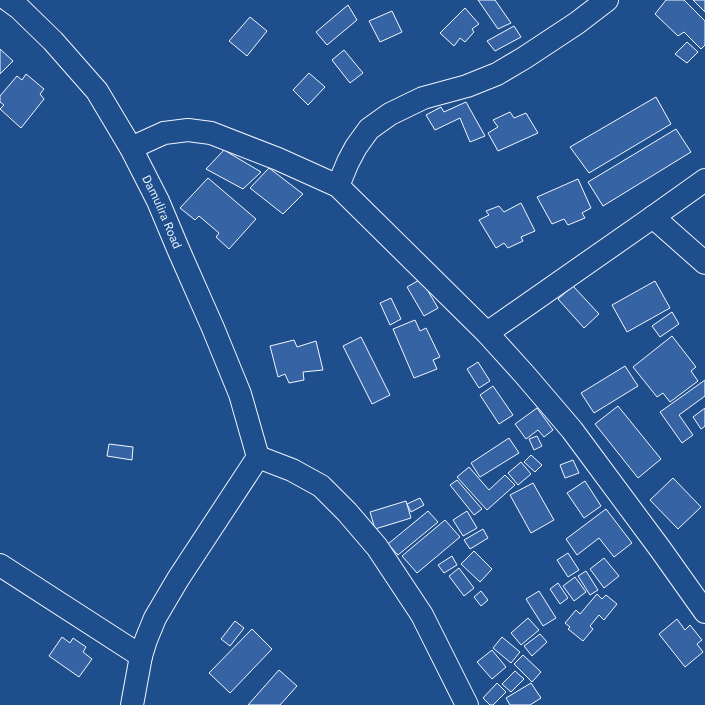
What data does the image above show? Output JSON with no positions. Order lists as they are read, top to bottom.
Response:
{
  "streets": {
    "street": ["Damulira Road"]
  }
}
